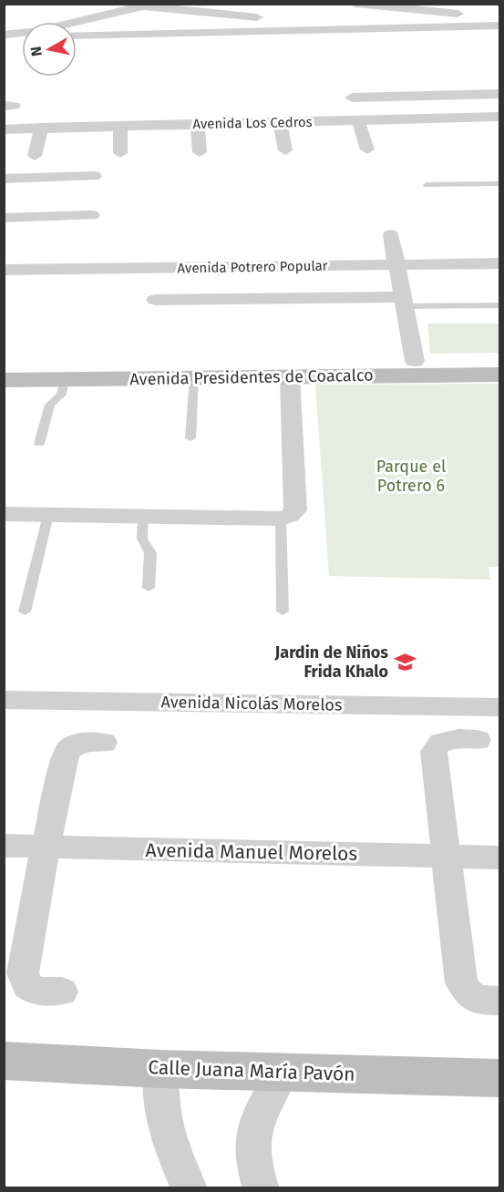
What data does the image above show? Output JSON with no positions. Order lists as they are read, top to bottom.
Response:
{
  "streets": {
    "street": [
      "Avenida Los Cedros",
      "Avenida Potrero Popular",
      "Avenida Presidentes de Coacalco",
      "Avenida Nicolás Morelos",
      "Avenida Manuel Morelos",
      "Calle Juana María Pavón"
    ]
  },
  "parks": ["Parque el Potrero 6"],
  "places": {
    "school or university": ["Jardin de Niños Frida Khalo"]
  },
  "north": "left"
}
